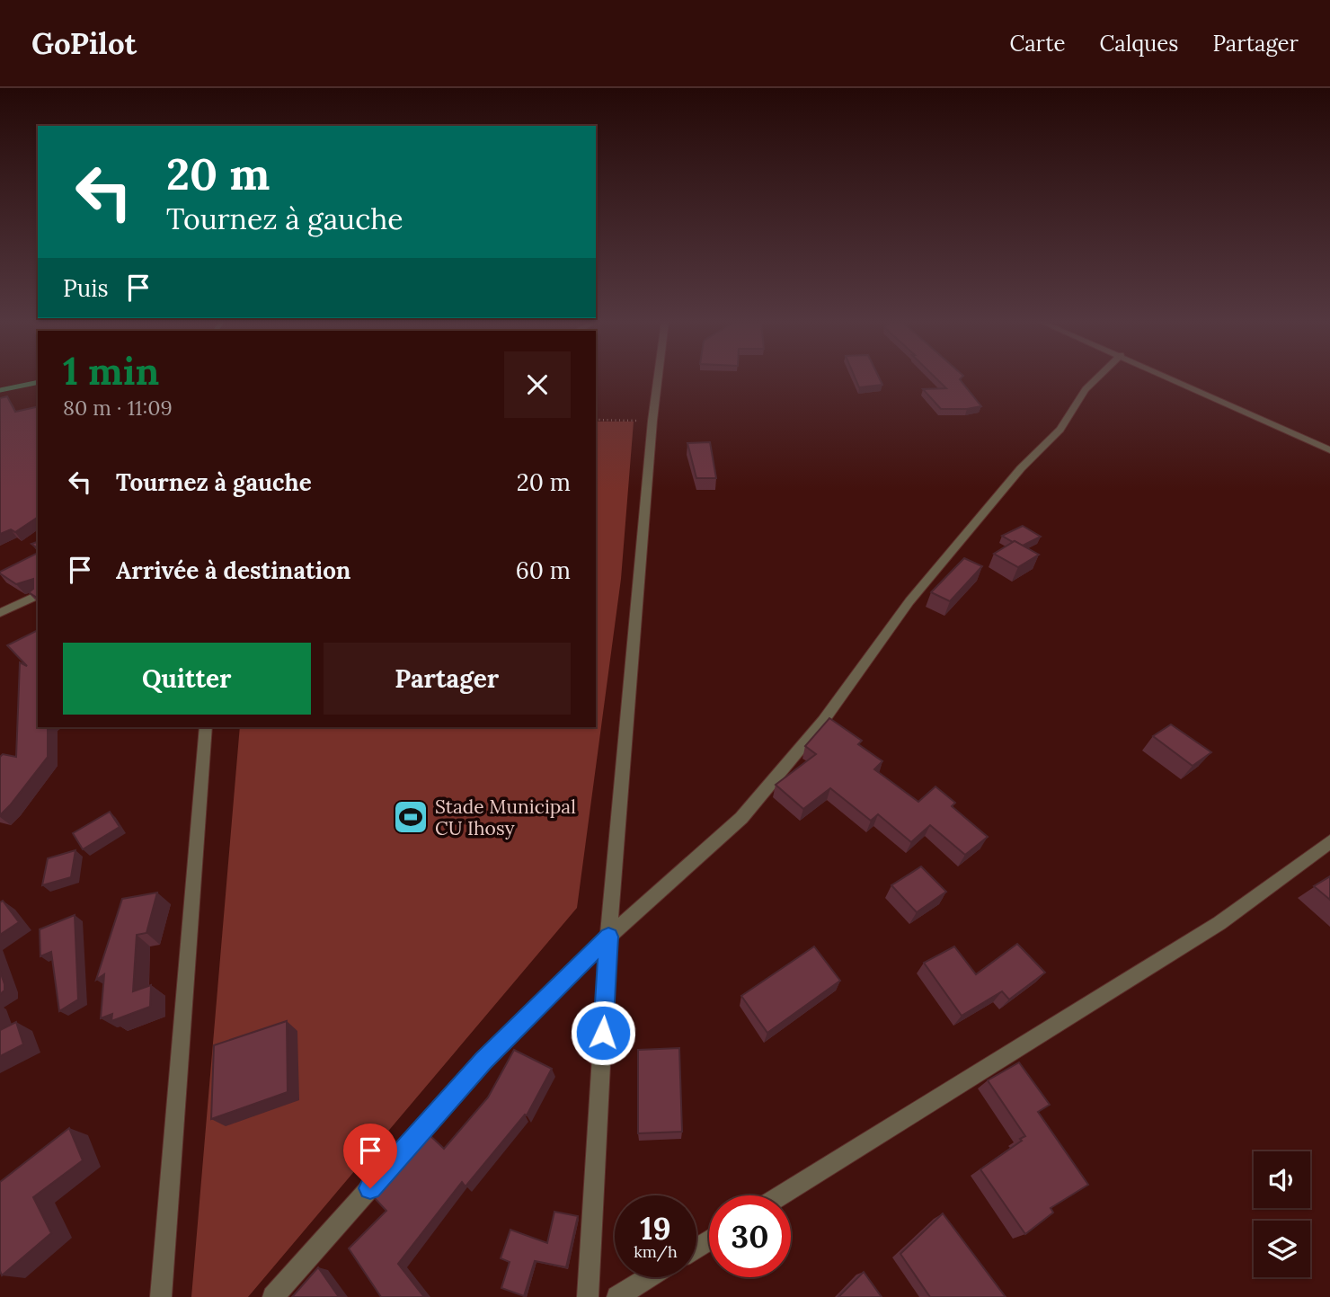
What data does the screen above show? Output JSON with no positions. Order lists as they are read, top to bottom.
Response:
{
  "places": {
    "sports": ["Stade Municipal CU Ihosy"]
  },
  "page": {
    "header": "GoPilot",
    "nav": ["Carte", "Calques", "Partager"],
    "turn": ["20 m", "Tournez à gauche"],
    "then": "Puis",
    "heading": ["1 min", "80 m · 11:09"],
    "list": [
      {
        "name": "Tournez à gauche",
        "value": "20 m"
      },
      {
        "name": "Arrivée à destination",
        "value": "60 m"
      }
    ],
    "buttons": ["Quitter", "Partager"],
    "speed": "19 km/h",
    "limit": "30"
  }
}
